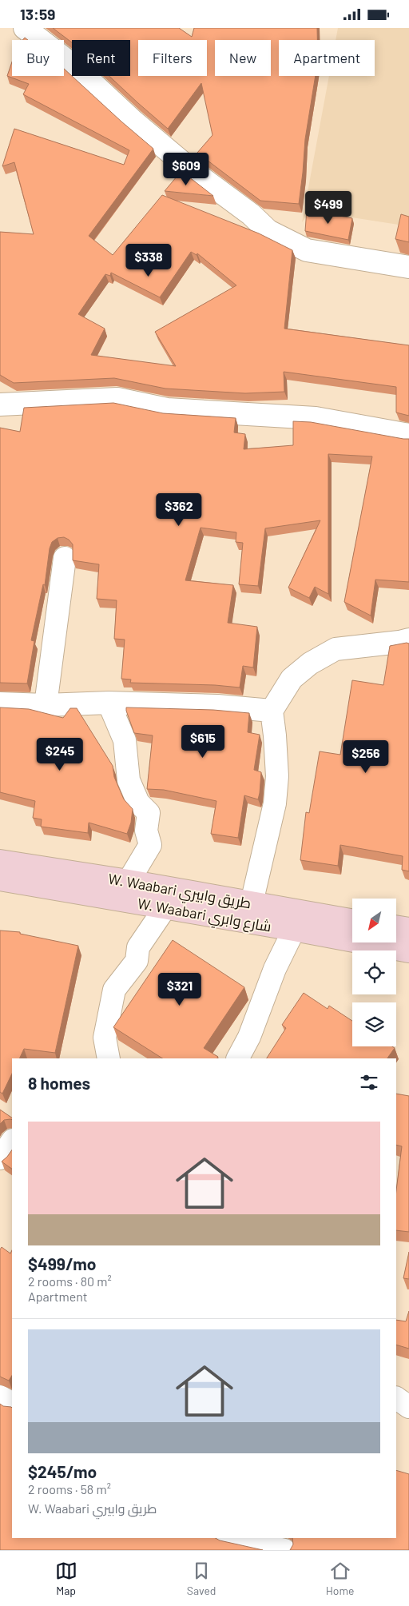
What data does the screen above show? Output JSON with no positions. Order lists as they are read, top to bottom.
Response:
{
  "streets": {
    "main road": ["W. Waabari طريق وابيري", "W. Waabari شارع وابري"]
  },
  "north": "bottom left",
  "page": {
    "status": "13:59",
    "chip": [
      "Buy",
      "Rent",
      "Filters",
      "New",
      "Apartment"
    ],
    "price": [
      "$609",
      "$499",
      "$338",
      "$362",
      "$615",
      "$245",
      "$256",
      "$321"
    ],
    "heading": "8 homes",
    "list": [
      {
        "name": "$499/mo",
        "note": "2 rooms · 80 m² · Apartment"
      },
      {
        "name": "$245/mo",
        "note": "2 rooms · 58 m² · W. Waabari طريق وابيري"
      }
    ],
    "tabs": ["Map", "Saved", "Home"]
  }
}
